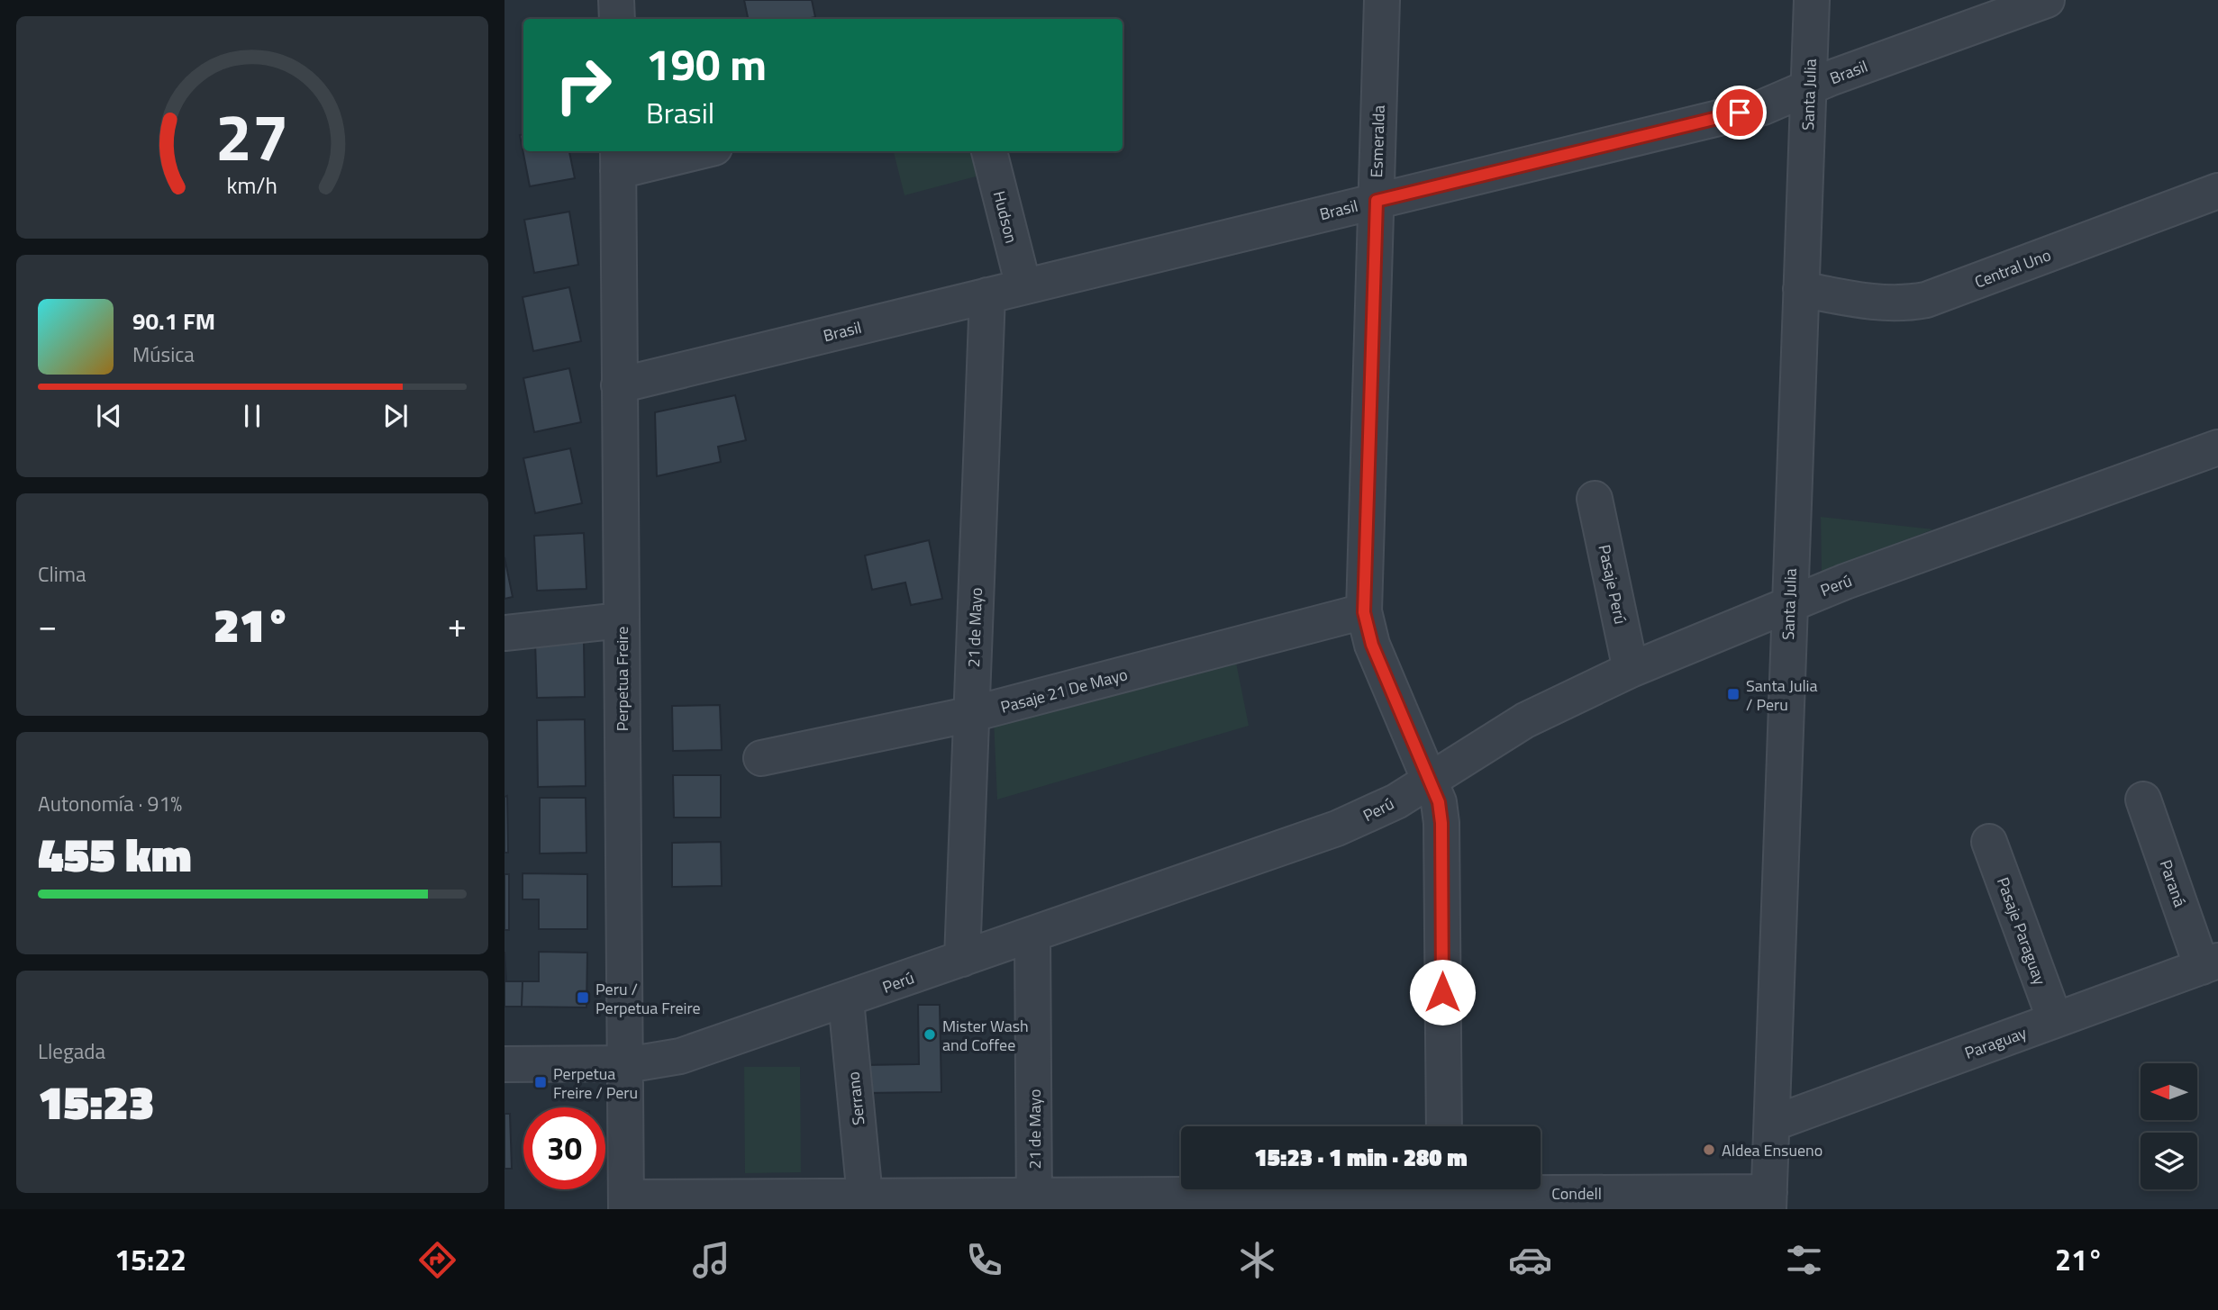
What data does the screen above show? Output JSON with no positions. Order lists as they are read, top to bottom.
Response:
{
  "streets": {
    "street": [
      "Brasil",
      "Santa Julia",
      "Esmeralda",
      "Hudson",
      "Central Uno",
      "Pasaje Perú",
      "Perú",
      "21 de Mayo",
      "Perpetua Freire",
      "Pasaje 21 De Mayo",
      "Paraná",
      "Pasaje Paraguay",
      "Paraguay",
      "Serrano",
      "Condell"
    ]
  },
  "crossings": [
    ["Brasil", "Santa Julia"],
    ["Brasil", "Esmeralda"],
    ["Brasil", "Hudson"],
    ["Brasil", "21 de Mayo"],
    ["Brasil", "Perpetua Freire"],
    ["Santa Julia", "Central Uno"],
    ["Santa Julia", "Perú"],
    ["Santa Julia", "Paraguay"],
    ["Santa Julia", "Condell"],
    ["Esmeralda", "Perú"],
    ["Esmeralda", "Pasaje 21 De Mayo"],
    ["Pasaje Perú", "Perú"],
    ["Perú", "21 de Mayo"],
    ["Perú", "Perpetua Freire"],
    ["Perú", "Serrano"],
    ["21 de Mayo", "Pasaje 21 De Mayo"],
    ["21 de Mayo", "Condell"],
    ["Perpetua Freire", "Condell"],
    ["Paraná", "Paraguay"],
    ["Pasaje Paraguay", "Paraguay"],
    ["Serrano", "Condell"]
  ],
  "places": {
    "transit": ["Santa Julia / Peru", "Peru / Perpetua Freire", "Perpetua Freire / Peru"],
    "other": ["Mister Wash and Coffee", "Aldea Ensueno"]
  },
  "north": "left",
  "page": {
    "turn": ["190 m", "Brasil"],
    "song": ["90.1 FM", "Música"],
    "tile": [
      "Clima",
      ["Autonomía · 91%", "455 km"],
      ["Llegada", "15:23"]
    ],
    "heat": ["−", "21°", "+"],
    "limit": "30",
    "trip": "15:23 · 1 min · 280 m",
    "tabs": ["15:22", "21°"],
    "gauge": ["27", "km/h"]
  }
}
